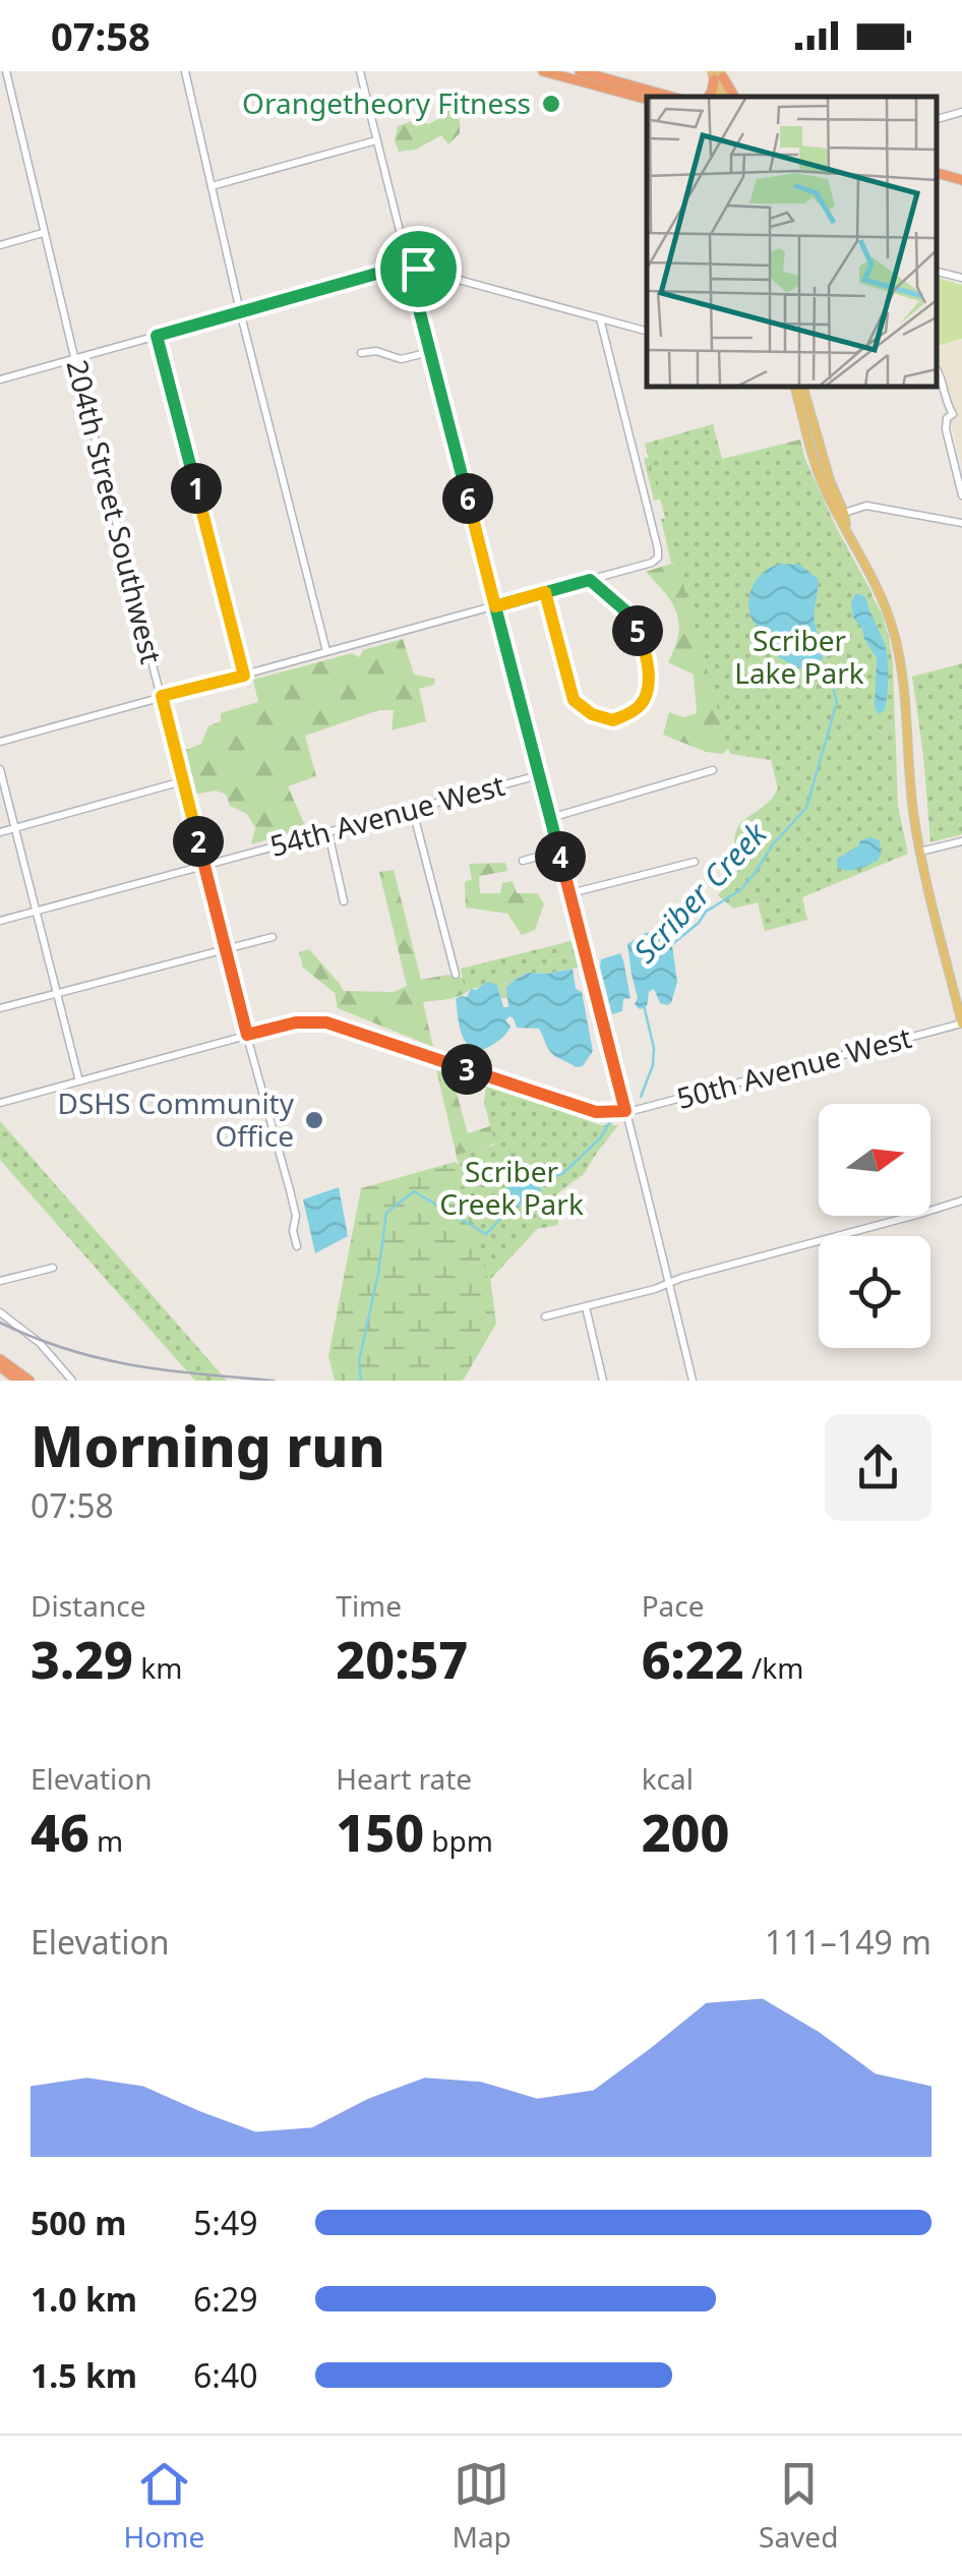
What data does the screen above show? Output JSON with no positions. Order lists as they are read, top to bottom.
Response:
{
  "streets": {
    "street": ["204th Street Southwest", "54th Avenue West", "50th Avenue West"]
  },
  "crossings": [
    ["204th Street Southwest", "54th Avenue West"],
    ["204th Street Southwest", "50th Avenue West"]
  ],
  "water": ["Scriber Creek"],
  "parks": ["Scriber Lake Park", "Scriber Creek Park"],
  "places": ["Orangetheory Fitness", "DSHS Community Office"],
  "north": "right",
  "page": {
    "status": "07:58",
    "pins": [
      "1",
      "6",
      "5",
      "2",
      "4",
      "3"
    ],
    "heading": ["Morning run", "07:58"],
    "stats": [
      ["Distance", "3.29 km"],
      ["Time", "20:57"],
      ["Pace", "6:22 /km"],
      ["Elevation", "46 m"],
      ["Heart rate", "150 bpm"],
      ["kcal", "200"]
    ],
    "chart": ["Elevation", "111–149 m"],
    "list": [
      {
        "name": "500 m",
        "note": "5:49"
      },
      {
        "name": "1.0 km",
        "note": "6:29"
      },
      {
        "name": "1.5 km",
        "note": "6:40"
      }
    ],
    "tabs": ["Home", "Map", "Saved"]
  }
}
